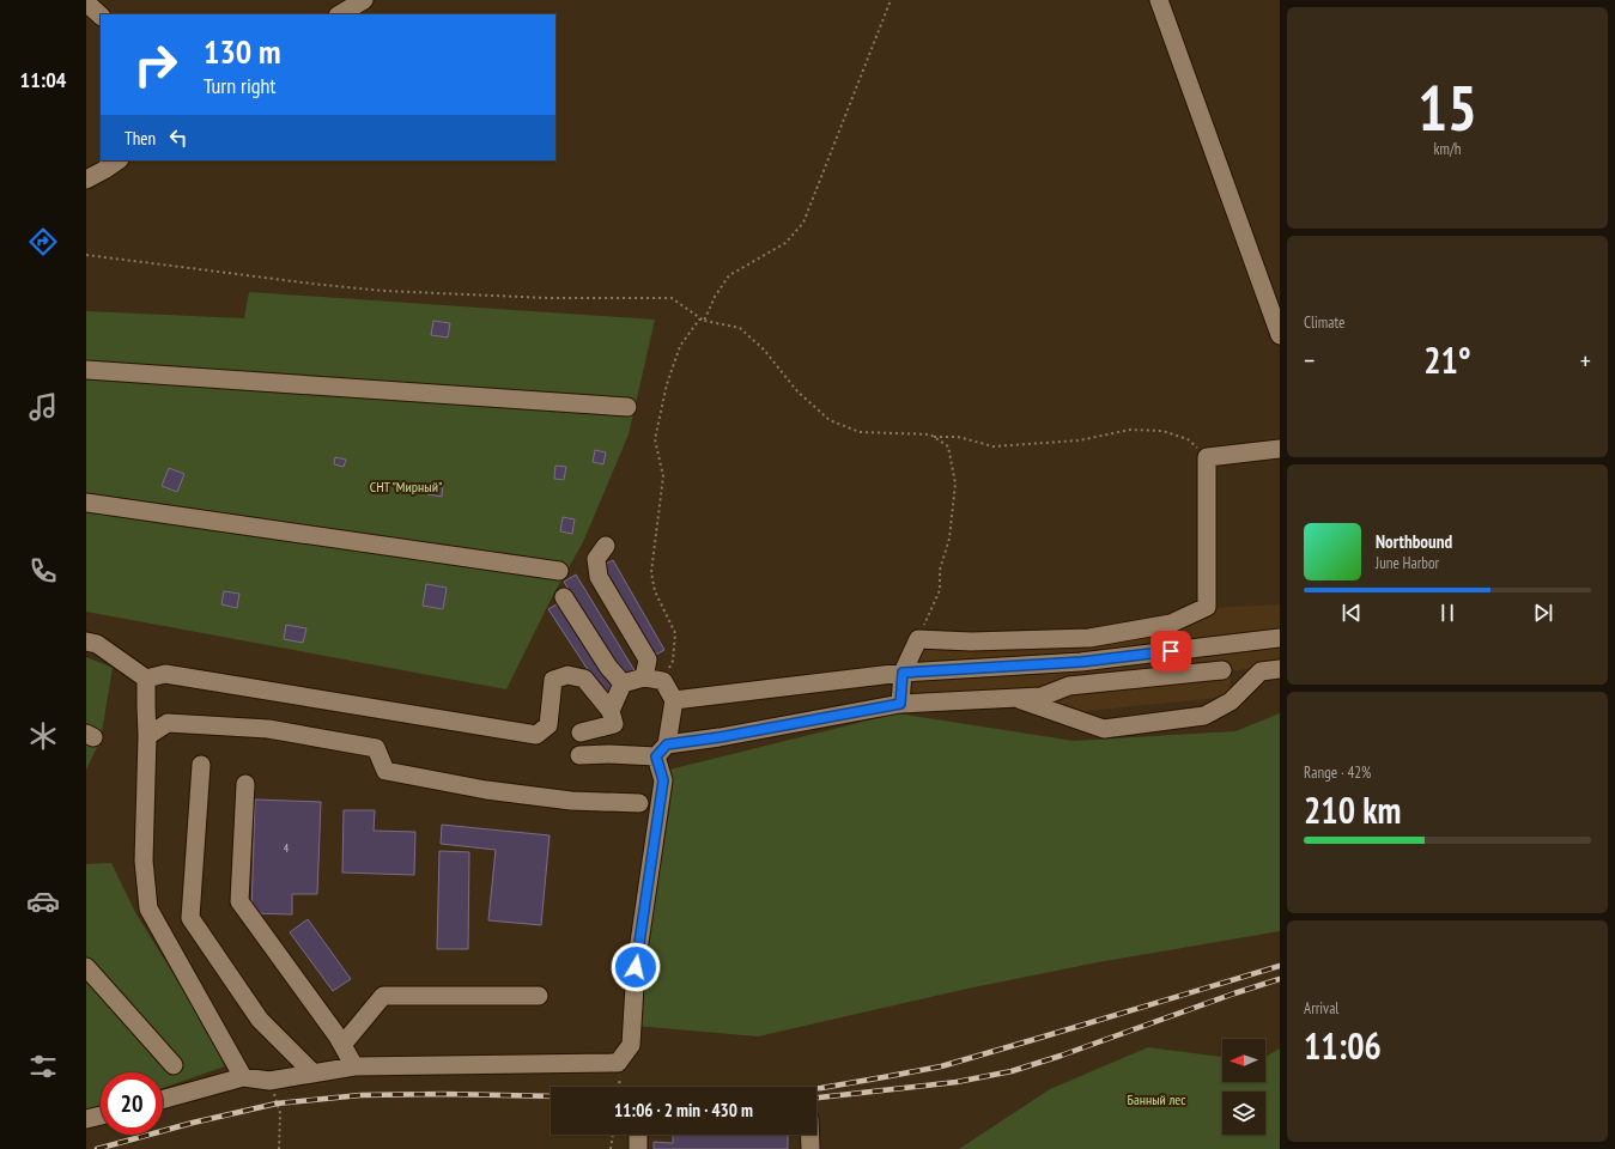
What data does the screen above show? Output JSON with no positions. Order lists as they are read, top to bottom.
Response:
{
  "parks": ["СНТ \"Мирный\"", "Банный лес"],
  "house_numbers": ["4"],
  "north": "left",
  "page": {
    "tabs": "11:04",
    "tile": [
      ["15", "km/h"],
      "Climate",
      ["Range · 42%", "210 km"],
      ["Arrival", "11:06"]
    ],
    "turn": ["130 m", "Turn right"],
    "then": "Then",
    "heat": ["−", "21°", "+"],
    "song": ["Northbound", "June Harbor"],
    "limit": "20",
    "trip": "11:06 · 2 min · 430 m"
  }
}
